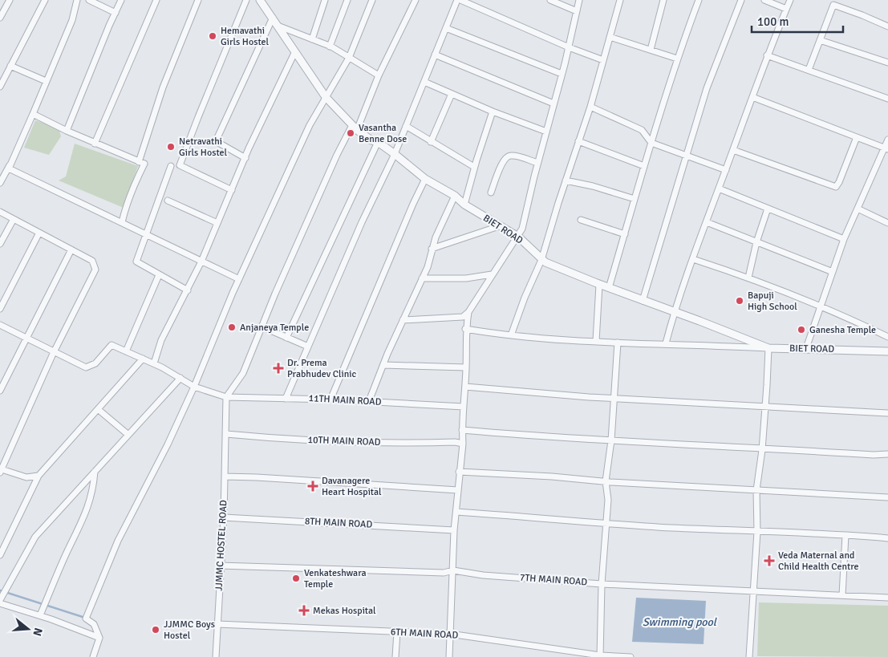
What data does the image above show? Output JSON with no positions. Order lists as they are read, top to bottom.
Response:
{
  "streets": {
    "street": [
      "BIET ROAD",
      "11TH MAIN ROAD",
      "10TH MAIN ROAD",
      "8TH MAIN ROAD",
      "JJMMC HOSTEL ROAD",
      "7TH MAIN ROAD",
      "6TH MAIN ROAD"
    ]
  },
  "crossings": [
    ["11TH MAIN ROAD", "JJMMC HOSTEL ROAD"],
    ["10TH MAIN ROAD", "JJMMC HOSTEL ROAD"],
    ["8TH MAIN ROAD", "JJMMC HOSTEL ROAD"],
    ["JJMMC HOSTEL ROAD", "7TH MAIN ROAD"],
    ["JJMMC HOSTEL ROAD", "6TH MAIN ROAD"]
  ],
  "water": ["Swimming pool"],
  "places": {
    "other": [
      "Hemavathi Girls Hostel",
      "Vasantha Benne Dose",
      "Netravathi Girls Hostel",
      "Bapuji High School",
      "Anjaneya Temple",
      "Ganesha Temple",
      "Venkateshwara Temple",
      "JJMMC Boys Hostel"
    ],
    "health": [
      "Dr. Prema Prabhudev Clinic",
      "Davanagere Heart Hospital",
      "Veda Maternal and Child Health Centre",
      "Mekas Hospital"
    ]
  },
  "scale_bar": "100 m",
  "north": "right"
}
